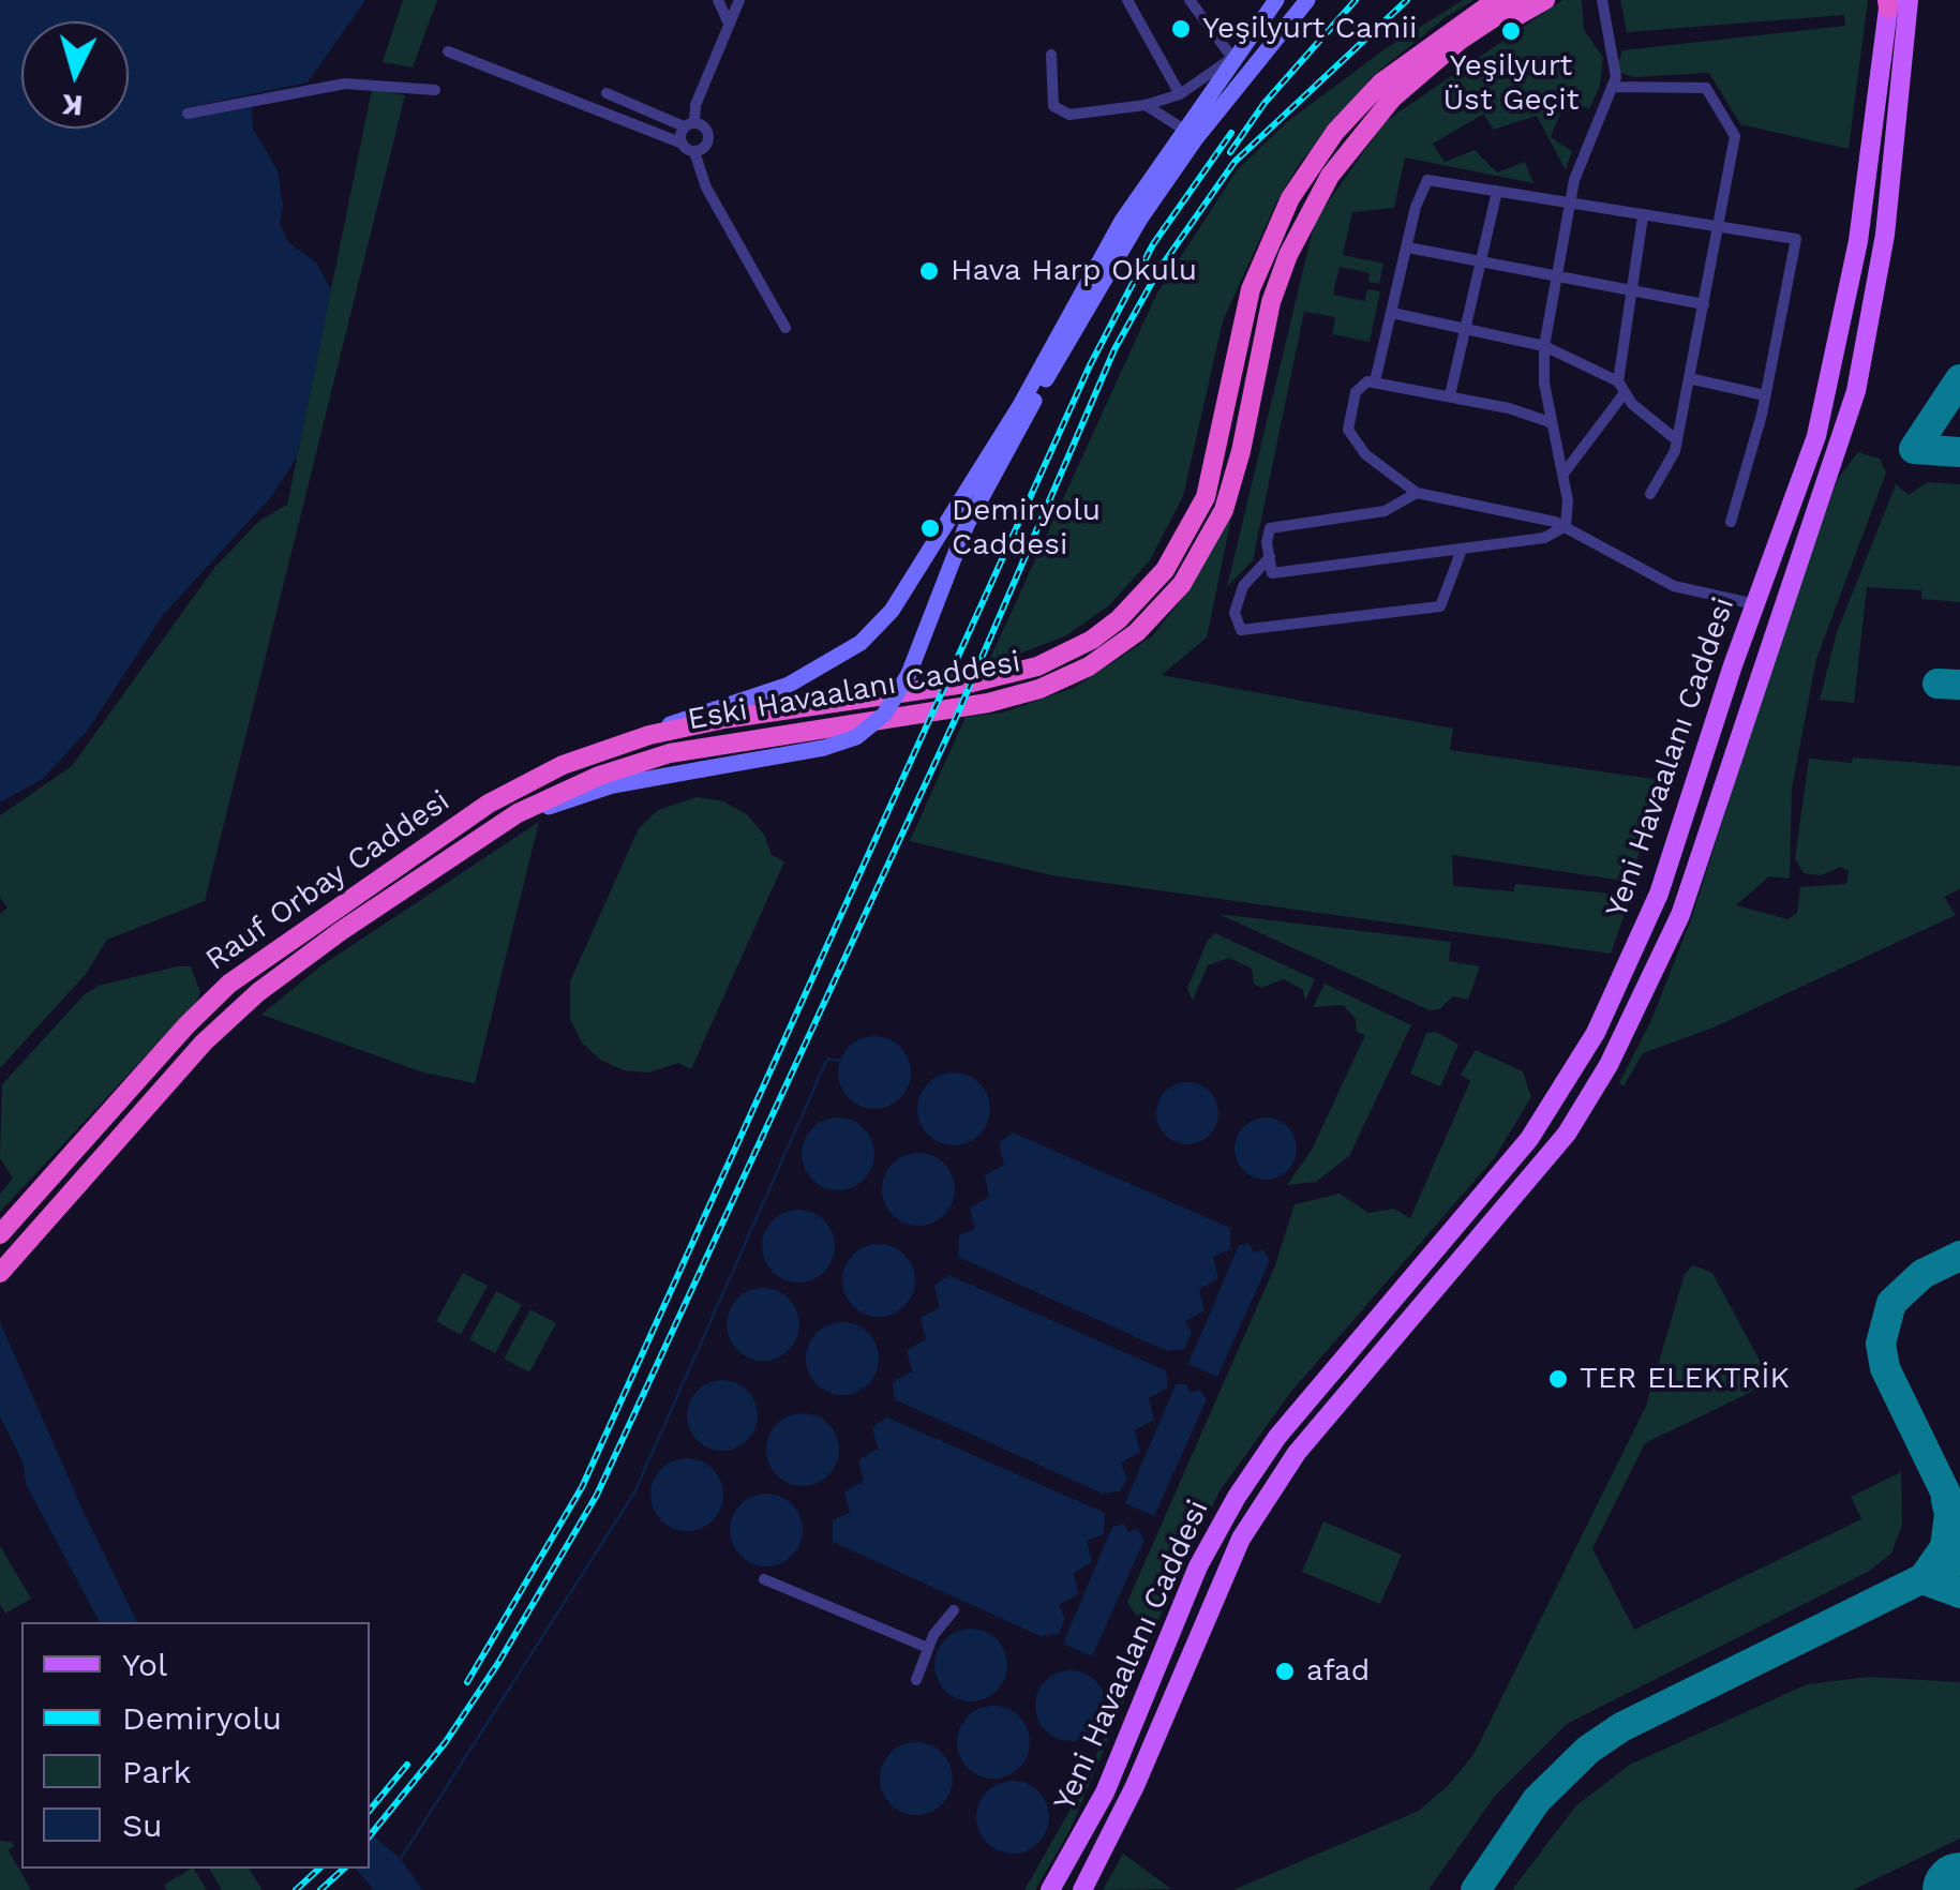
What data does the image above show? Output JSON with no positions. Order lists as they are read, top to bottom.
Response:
{
  "streets": {
    "highway": ["Eski Havaalanı Caddesi", "Rauf Orbay Caddesi"],
    "main road": ["Yeni Havaalanı Caddesi"]
  },
  "crossings": [
    ["Eski Havaalanı Caddesi", "Rauf Orbay Caddesi"]
  ],
  "places": [
    "Yeşilyurt Camii",
    "Yeşilyurt Üst Geçit",
    "Hava Harp Okulu",
    "Demiryolu Caddesi",
    "TER ELEKTRİK",
    "afad"
  ],
  "legend": [
    "Yol",
    "Demiryolu",
    "Park",
    "Su"
  ],
  "north": "bottom"
}
